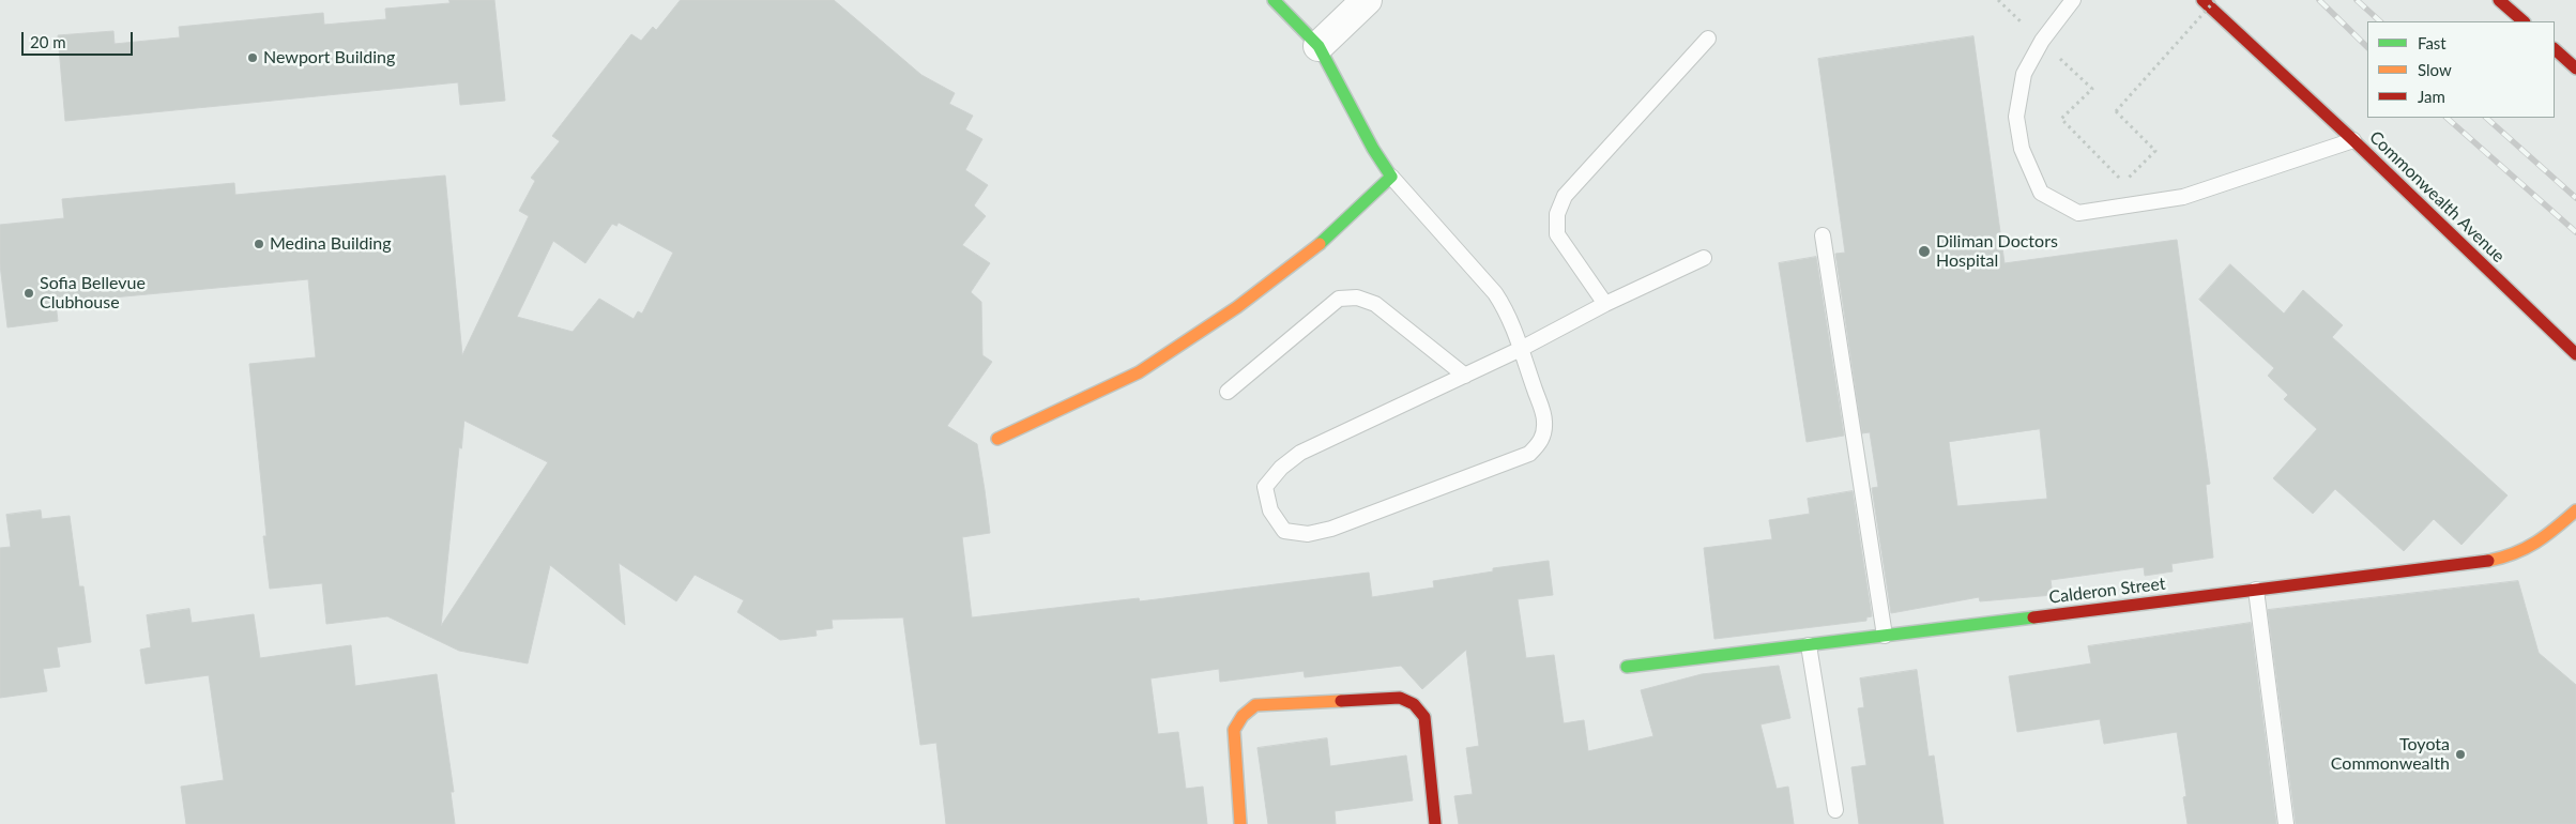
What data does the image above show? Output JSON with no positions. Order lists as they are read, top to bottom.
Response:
{
  "streets": {
    "street": ["Commonwealth Avenue", "Calderon Street"]
  },
  "places": [
    "Newport Building",
    "Medina Building",
    "Diliman Doctors Hospital",
    "Sofia Bellevue Clubhouse",
    "Toyota Commonwealth"
  ],
  "legend": ["Fast", "Slow", "Jam"],
  "scale_bar": "20 m"
}
